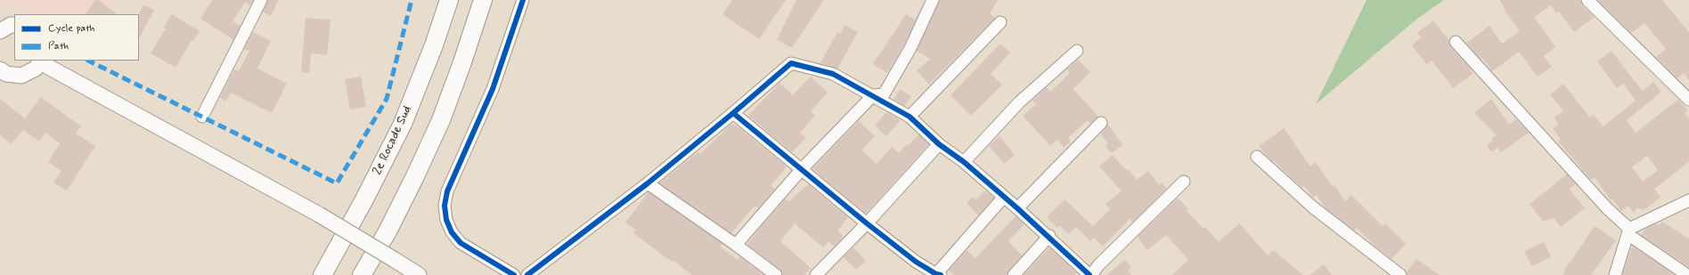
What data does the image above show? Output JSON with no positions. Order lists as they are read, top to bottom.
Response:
{
  "streets": {
    "highway": ["2e Rocade Sud"]
  },
  "legend": ["Cycle path", "Path"]
}
